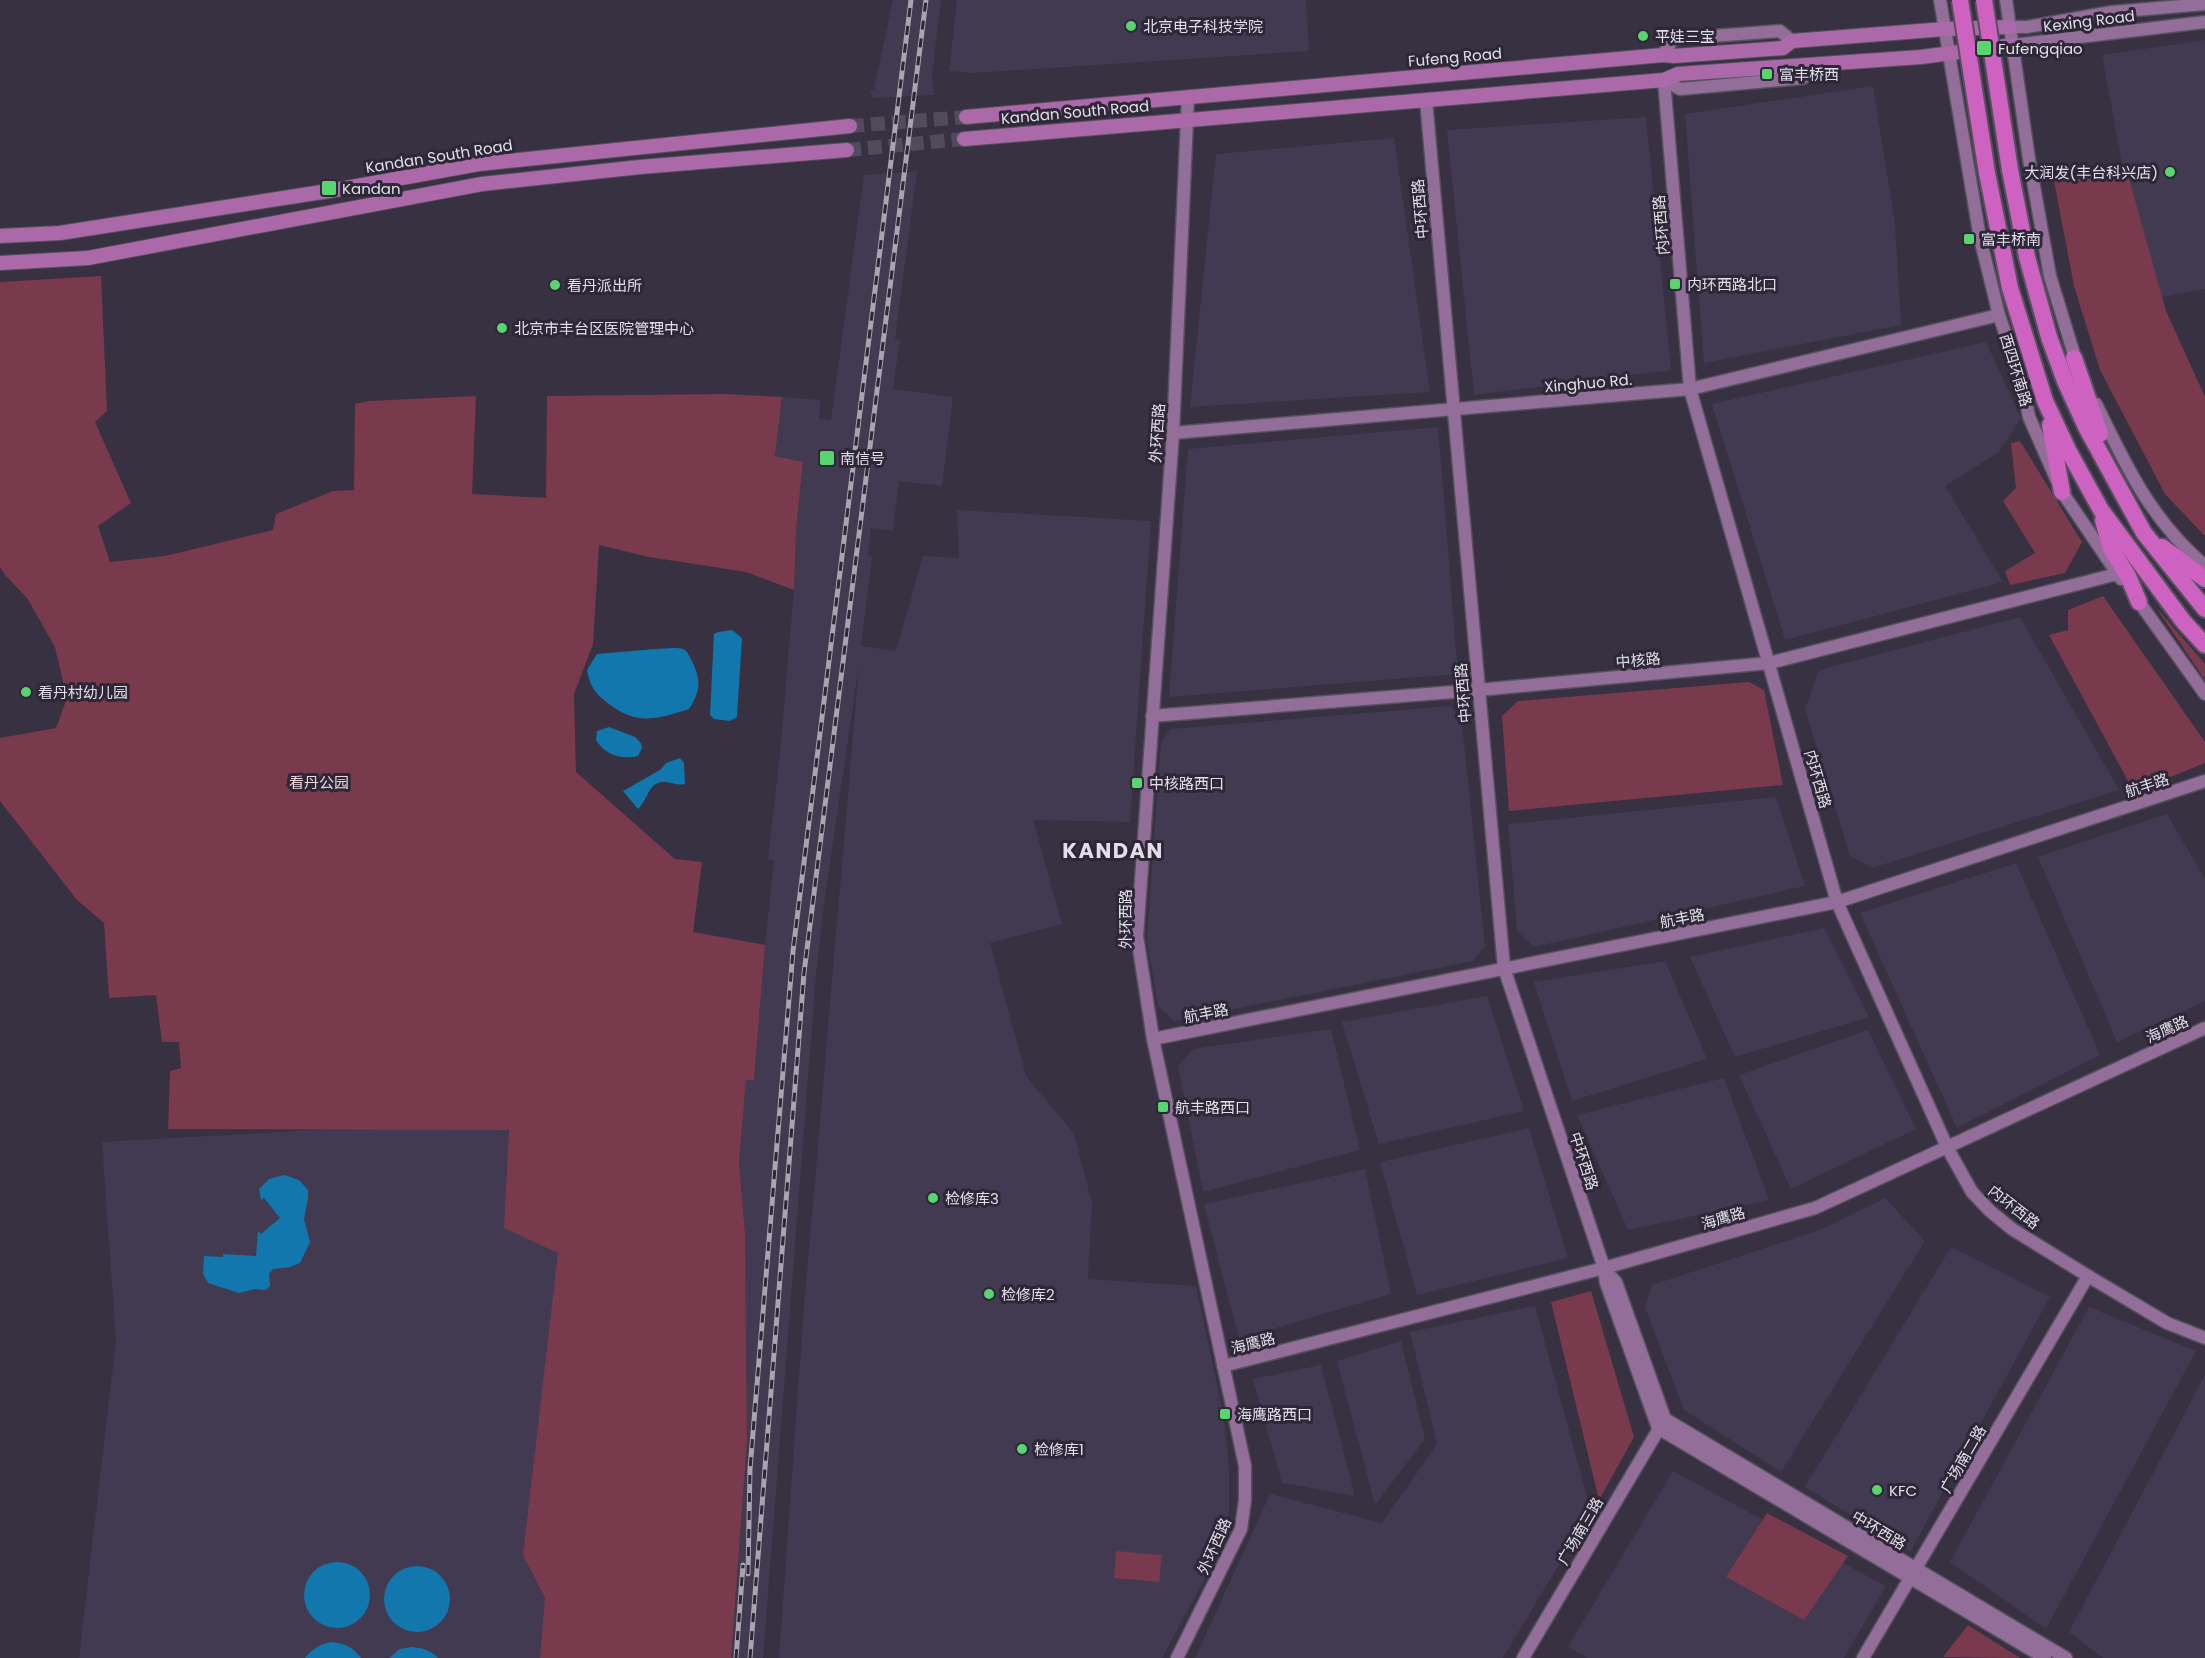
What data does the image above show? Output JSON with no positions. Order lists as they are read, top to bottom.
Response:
{
  "streets": {
    "highway": ["西四环南路"],
    "main road": ["Fufeng Road", "Kandan South Road"],
    "street": [
      "Kexing Road",
      "中环西路",
      "内环西路",
      "Xinghuo Rd.",
      "外环西路",
      "中核路",
      "航丰路",
      "海鹰路",
      "广场南二路",
      "广场南三路"
    ]
  },
  "crossings": [
    ["Kexing Road", "Fufeng Road"],
    ["Fufeng Road", "西四环南路"],
    ["Fufeng Road", "外环西路"],
    ["Kandan South Road", "外环西路"],
    ["中环西路", "Xinghuo Rd."],
    ["中环西路", "中核路"],
    ["中环西路", "航丰路"],
    ["中环西路", "海鹰路"],
    ["中环西路", "广场南二路"],
    ["中环西路", "广场南三路"],
    ["内环西路", "Xinghuo Rd."],
    ["内环西路", "中核路"],
    ["内环西路", "航丰路"],
    ["内环西路", "海鹰路"],
    ["内环西路", "广场南二路"],
    ["西四环南路", "Xinghuo Rd."],
    ["西四环南路", "中核路"],
    ["Xinghuo Rd.", "外环西路"],
    ["外环西路", "中核路"],
    ["外环西路", "航丰路"],
    ["外环西路", "海鹰路"]
  ],
  "districts": ["KANDAN"],
  "parks": ["看丹公园"],
  "places": {
    "other": [
      "北京电子科技学院",
      "平娃三宝",
      "大润发(丰台科兴店)",
      "看丹派出所",
      "北京市丰台区医院管理中心",
      "看丹村幼儿园",
      "检修库3",
      "检修库2",
      "检修库1",
      "KFC"
    ],
    "transit": [
      "Fufengqiao",
      "富丰桥西",
      "Kandan",
      "富丰桥南",
      "内环西路北口",
      "南信号",
      "中核路西口",
      "航丰路西口",
      "海鹰路西口"
    ]
  }
}
